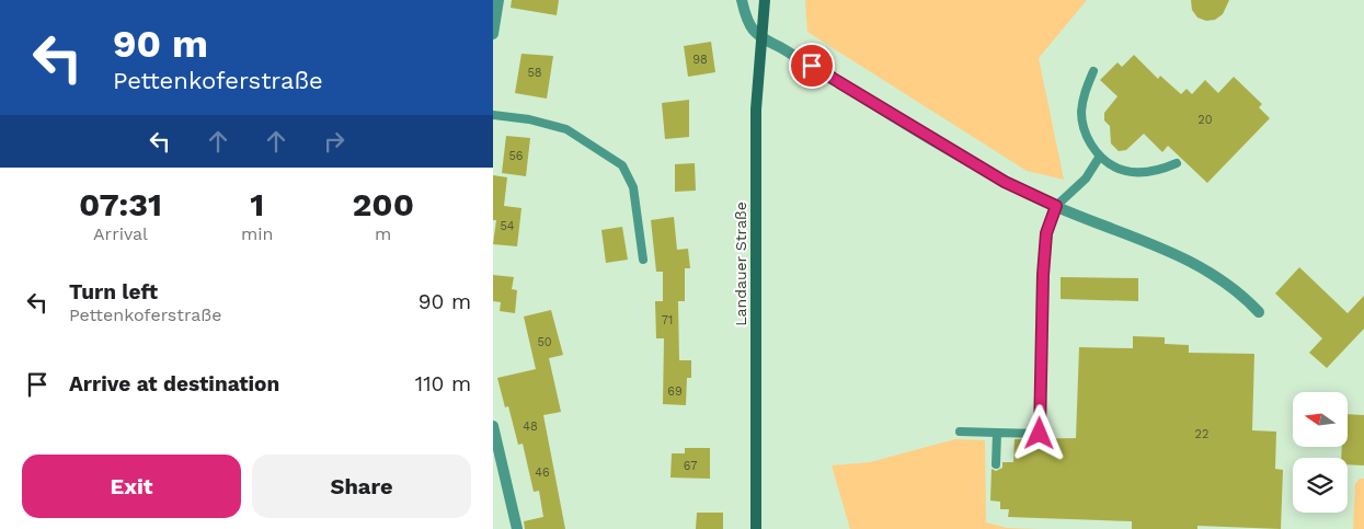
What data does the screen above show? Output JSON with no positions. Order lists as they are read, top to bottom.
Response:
{
  "streets": {
    "main road": ["Landauer Straße"]
  },
  "house_numbers": [
    "98",
    "58",
    "20",
    "56",
    "54",
    "71",
    "50",
    "69",
    "48",
    "22",
    "67",
    "46"
  ],
  "north": "left",
  "page": {
    "turn": ["90 m", "Pettenkoferstraße"],
    "eta": [
      "07:31",
      "Arrival",
      "1",
      "min",
      "200",
      "m"
    ],
    "list": [
      {
        "name": "Turn left",
        "note": "Pettenkoferstraße",
        "value": "90 m"
      },
      {
        "name": "Arrive at destination",
        "value": "110 m"
      }
    ],
    "buttons": ["Exit", "Share"]
  }
}
